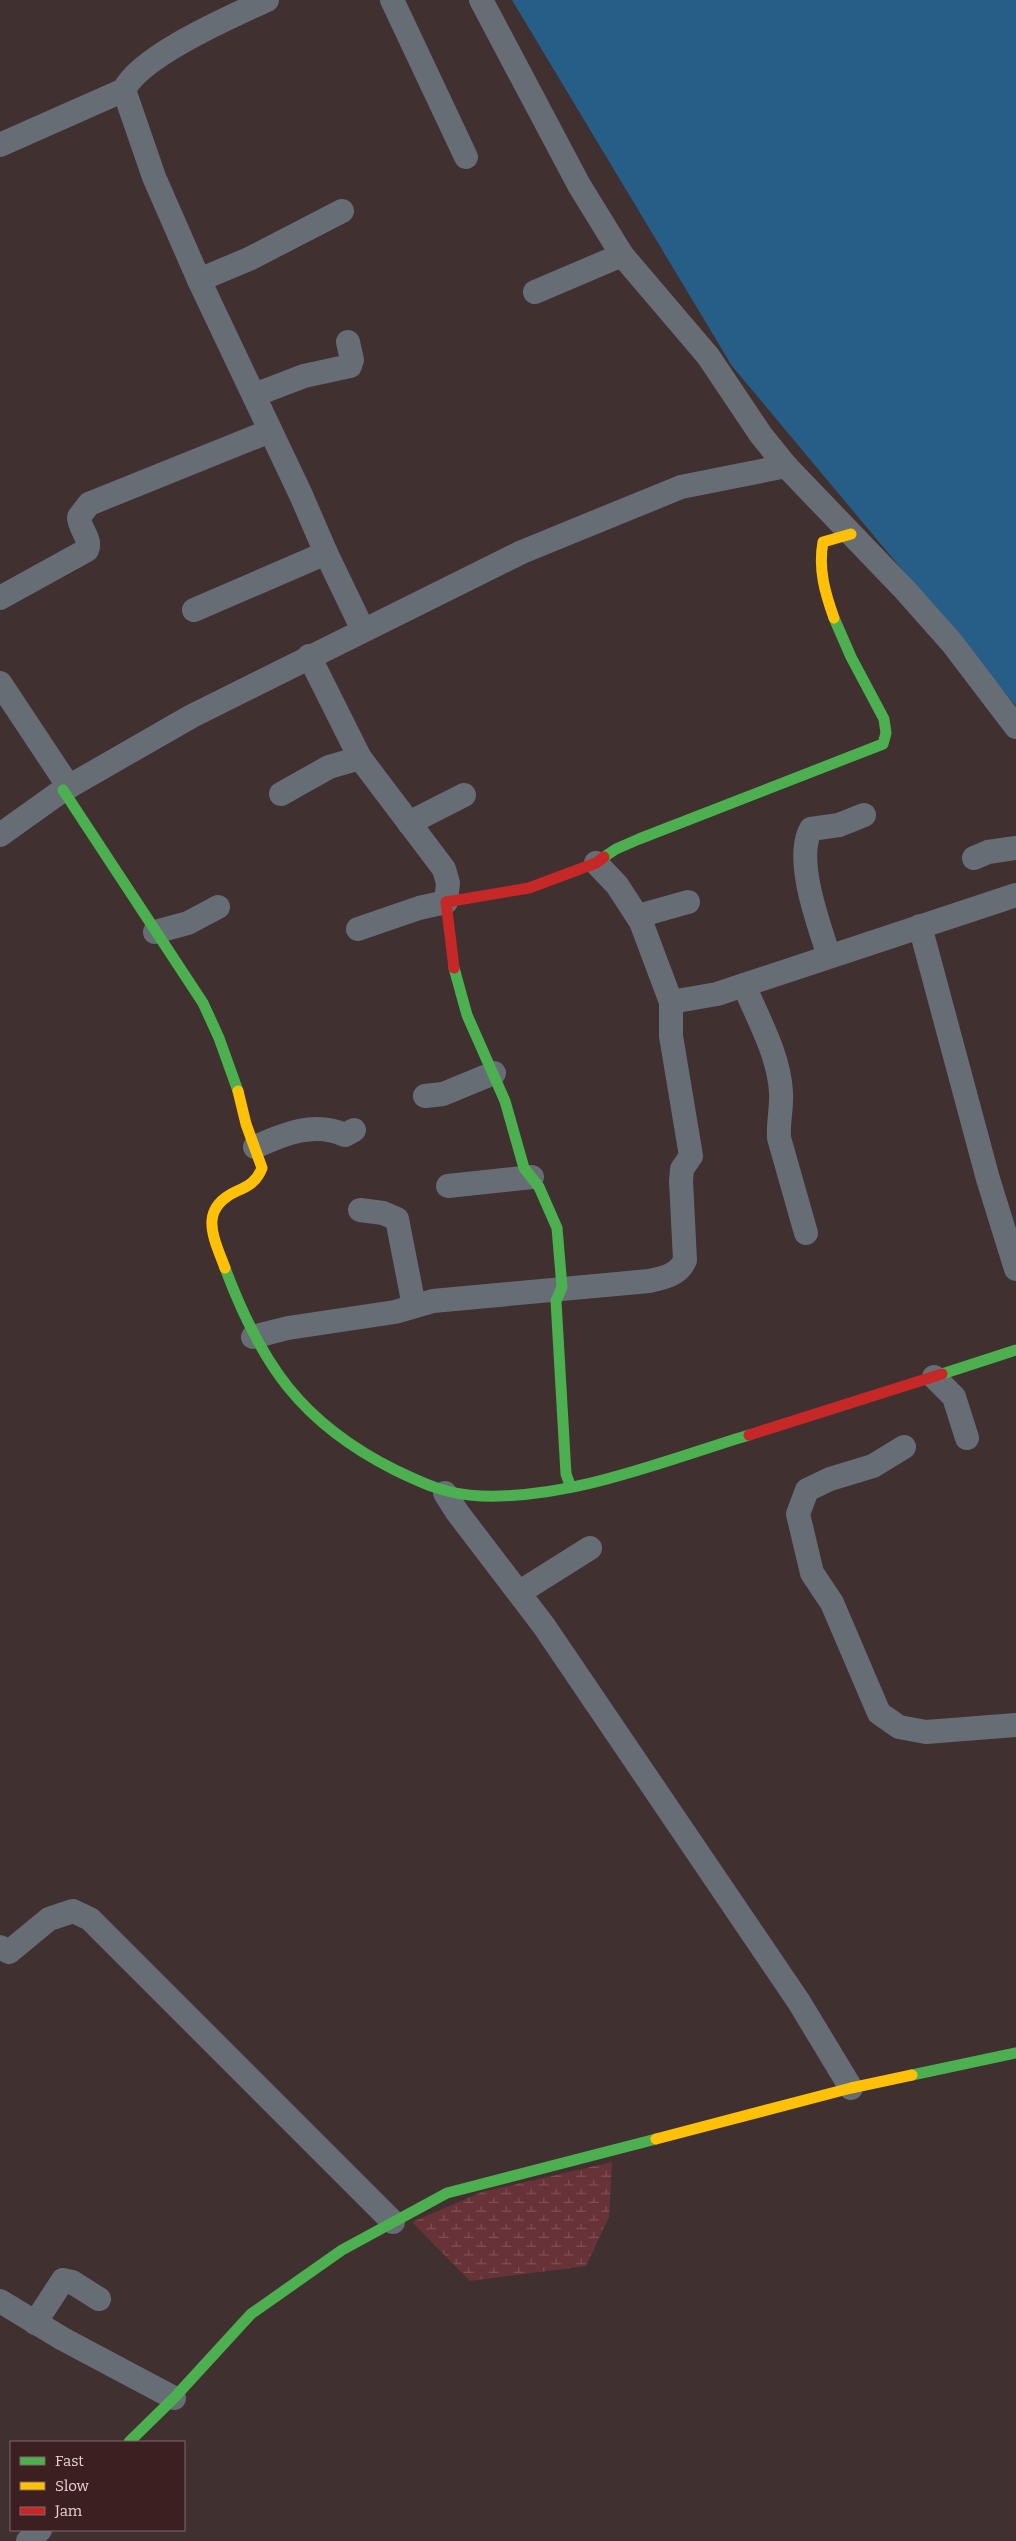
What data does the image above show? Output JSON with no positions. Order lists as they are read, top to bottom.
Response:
{
  "legend": ["Fast", "Slow", "Jam"]
}
